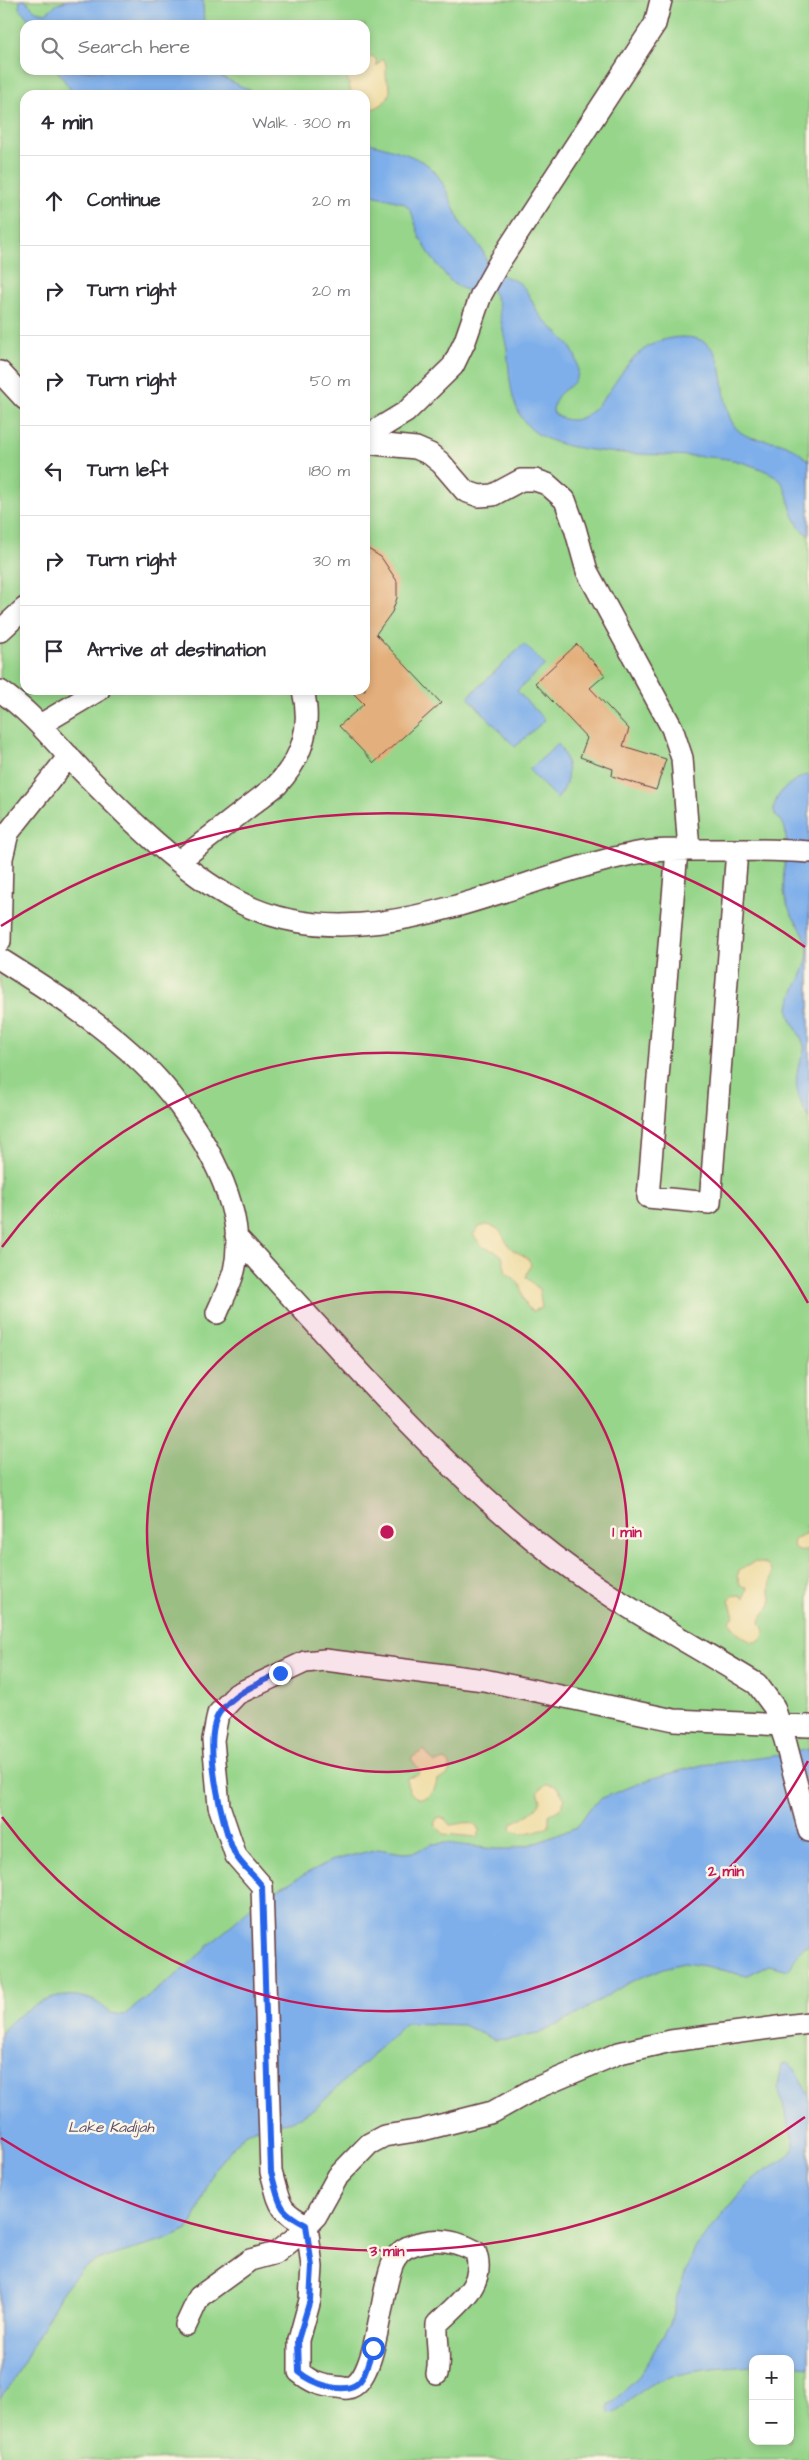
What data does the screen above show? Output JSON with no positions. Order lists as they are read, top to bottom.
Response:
{
  "water": ["Lake Kadijah"],
  "page": {
    "search": "Search here",
    "heading": ["4 min", "Walk · 300 m"],
    "list": [
      ["Continue", "20 m"],
      ["Turn right", "20 m"],
      ["Turn right", "50 m"],
      ["Turn left", "180 m"],
      ["Turn right", "30 m"],
      "Arrive at destination"
    ],
    "map_buttons": ["+", "−"]
  },
  "rings": ["1 min", "2 min", "3 min"]
}
